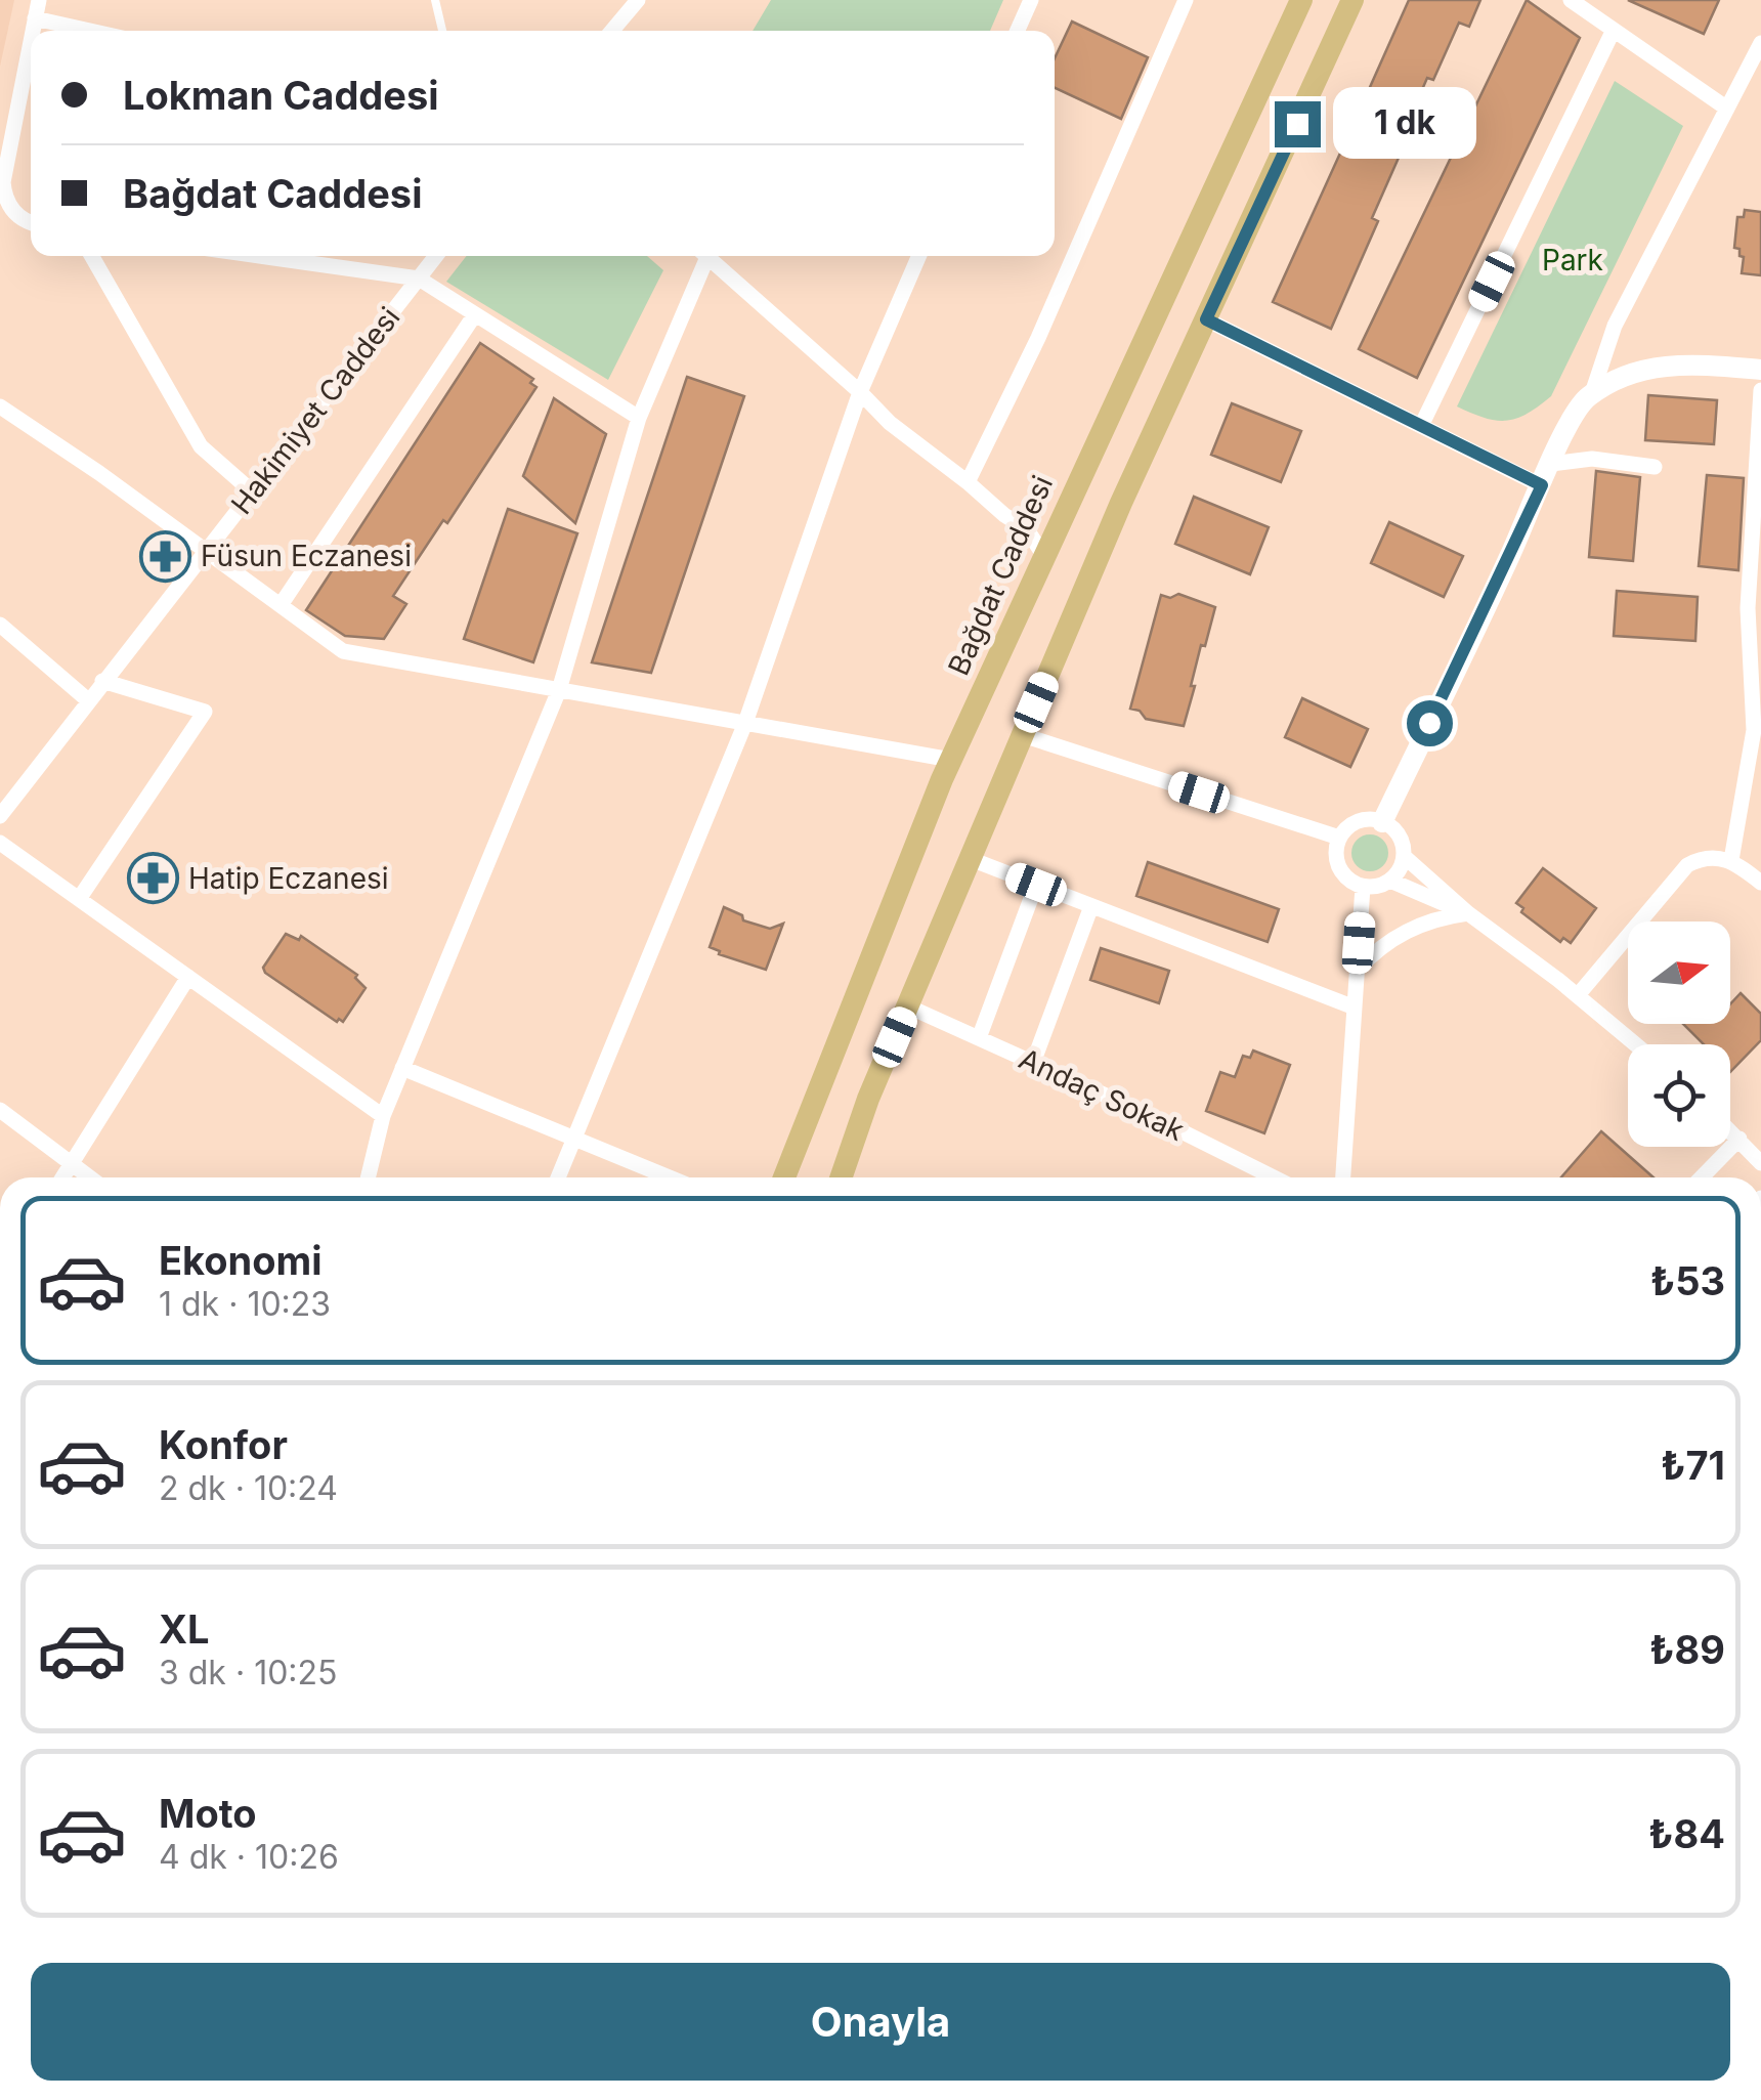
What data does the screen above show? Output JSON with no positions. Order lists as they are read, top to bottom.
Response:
{
  "streets": {
    "main road": ["Bağdat Caddesi"],
    "street": ["Hakimiyet Caddesi", "Andaç Sokak"]
  },
  "parks": ["Park"],
  "places": {
    "pharmacy": ["Füsun Eczanesi", "Hatip Eczanesi"]
  },
  "north": "right",
  "page": {
    "banner": ["Lokman Caddesi", "Bağdat Caddesi"],
    "bubble": "1 dk",
    "list": [
      {
        "name": "Ekonomi",
        "note": "1 dk · 10:23",
        "value": "₺53"
      },
      {
        "name": "Konfor",
        "note": "2 dk · 10:24",
        "value": "₺71"
      },
      {
        "name": "XL",
        "note": "3 dk · 10:25",
        "value": "₺89"
      },
      {
        "name": "Moto",
        "note": "4 dk · 10:26",
        "value": "₺84"
      }
    ],
    "buttons": "Onayla"
  }
}
